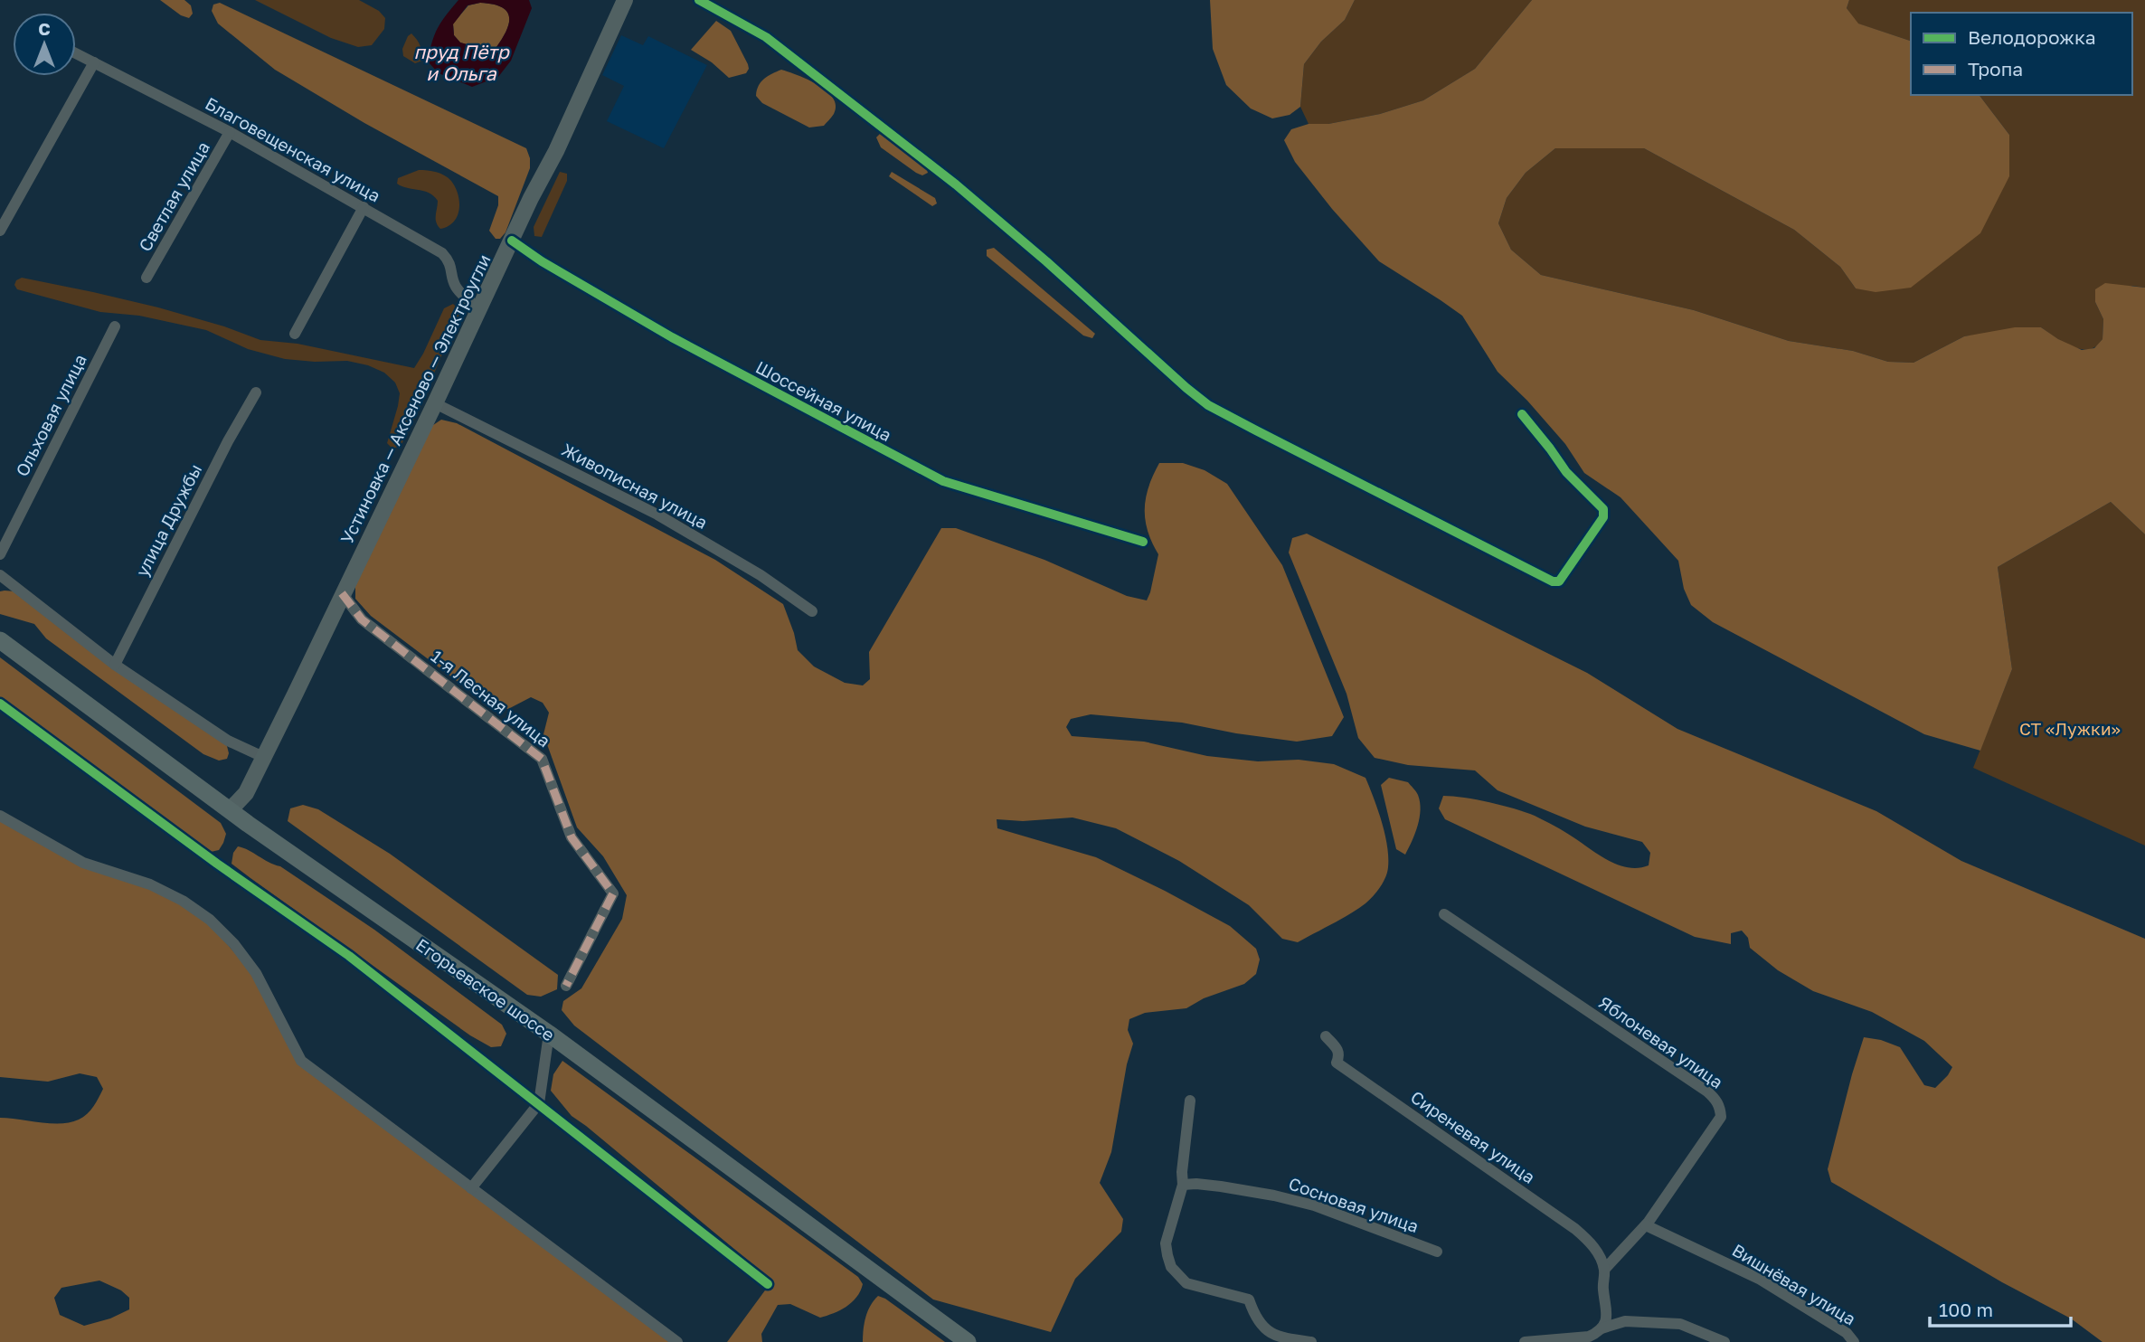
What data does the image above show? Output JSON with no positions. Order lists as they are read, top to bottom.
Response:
{
  "streets": {
    "main road": ["Устиновка — Аксеново — Электроугли", "Егорьевское шоссе"],
    "street": [
      "Благовещенская улица",
      "Светлая улица",
      "Шоссейная улица",
      "Ольховая улица",
      "Живописная улица",
      "улица Дружбы",
      "1-я Лесная улица",
      "Яблоневая улица",
      "Сиреневая улица",
      "Сосновая улица",
      "Вишнёвая улица"
    ]
  },
  "crossings": [
    ["Благовещенская улица", "Светлая улица"],
    ["Благовещенская улица", "Устиновка — Аксеново — Электроугли"],
    ["Устиновка — Аксеново — Электроугли", "Шоссейная улица"],
    ["Устиновка — Аксеново — Электроугли", "Живописная улица"],
    ["Устиновка — Аксеново — Электроугли", "1-я Лесная улица"],
    ["Устиновка — Аксеново — Электроугли", "Егорьевское шоссе"],
    ["Яблоневая улица", "Сиреневая улица"],
    ["Яблоневая улица", "Вишнёвая улица"]
  ],
  "water": ["пруд Пётр и Ольга"],
  "parks": ["СТ «Лужки»"],
  "legend": ["Велодорожка", "Тропа"],
  "scale_bar": "100 m",
  "north": "top"
}
